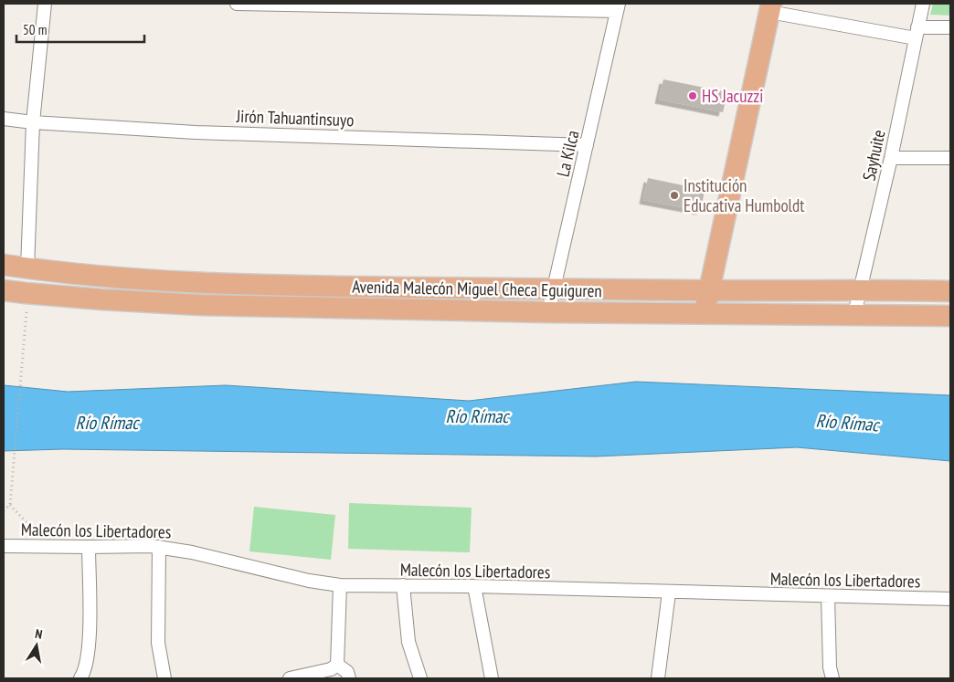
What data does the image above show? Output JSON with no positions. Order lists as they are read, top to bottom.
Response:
{
  "streets": {
    "main road": ["Avenida Malecón Miguel Checa Eguiguren"],
    "street": [
      "Jirón Tahuantinsuyo",
      "La Kilca",
      "Sayhuite",
      "Malecón los Libertadores"
    ]
  },
  "crossings": [
    ["Jirón Tahuantinsuyo", "La Kilca"],
    ["La Kilca", "Avenida Malecón Miguel Checa Eguiguren"],
    ["Sayhuite", "Avenida Malecón Miguel Checa Eguiguren"]
  ],
  "water": ["Río Rímac"],
  "places": ["HS Jacuzzi", "Institución Educativa Humboldt"],
  "scale_bar": "50 m",
  "north": "top"
}
